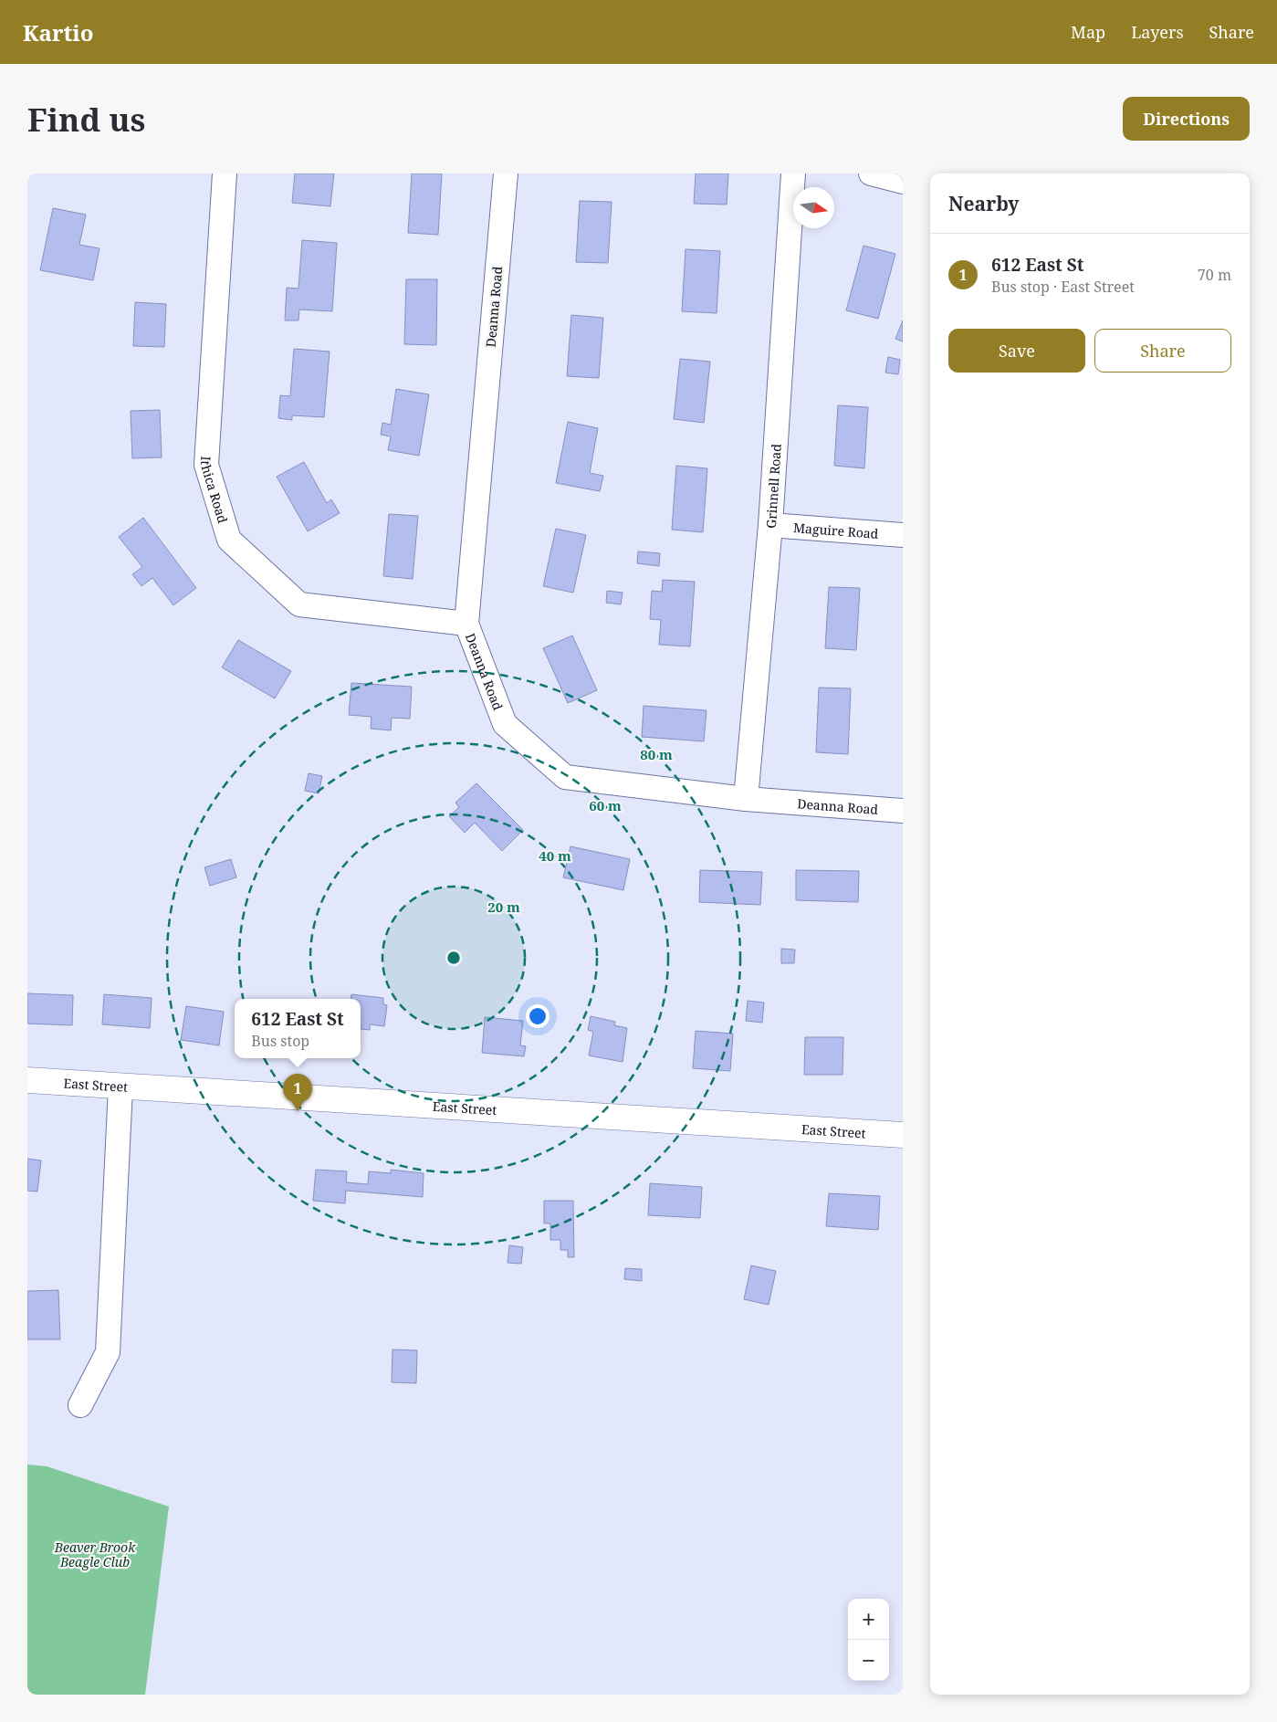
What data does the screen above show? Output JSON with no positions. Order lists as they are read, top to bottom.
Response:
{
  "streets": {
    "street": [
      "Deanna Road",
      "Grinnell Road",
      "Ithica Road",
      "Maguire Road",
      "East Street"
    ]
  },
  "crossings": [
    ["Deanna Road", "Grinnell Road"],
    ["Deanna Road", "Ithica Road"],
    ["Grinnell Road", "Maguire Road"]
  ],
  "parks": ["Beaver Brook Beagle Club"],
  "north": "right",
  "page": {
    "header": "Kartio",
    "nav": ["Map", "Layers", "Share"],
    "buttons": [
      "Directions",
      ["Save", "Share"]
    ],
    "title": "Find us",
    "heading": "Nearby",
    "list": [
      {
        "mark": "1",
        "name": "612 East St",
        "note": "Bus stop · East Street",
        "value": "70 m"
      }
    ],
    "popup": ["612 East St", "Bus stop"],
    "pins": "1",
    "map_buttons": ["+", "−"]
  },
  "rings": [
    "80 m",
    "60 m",
    "40 m",
    "20 m"
  ]
}
